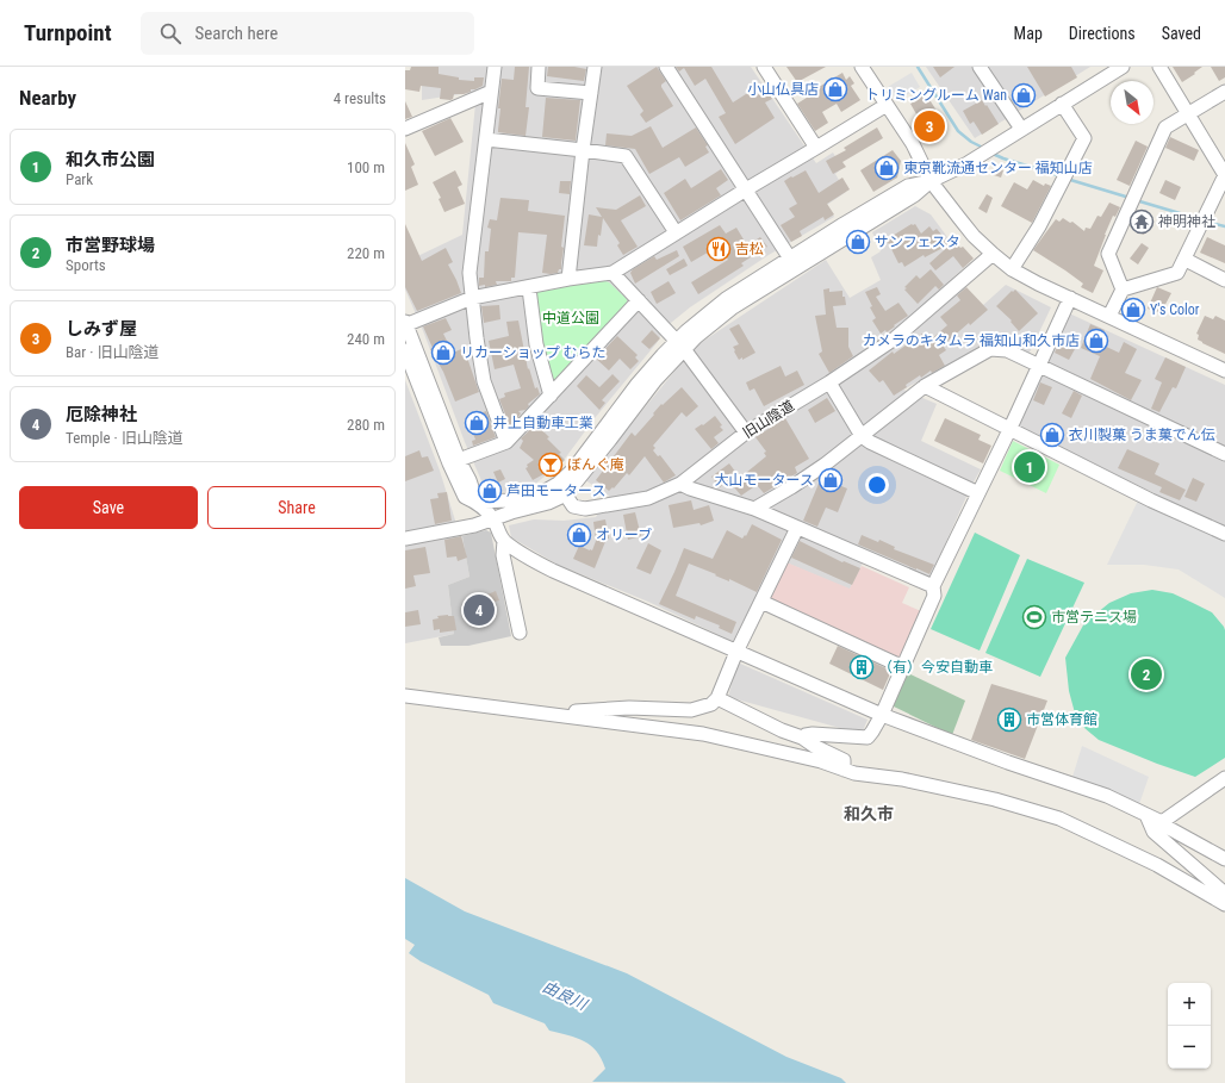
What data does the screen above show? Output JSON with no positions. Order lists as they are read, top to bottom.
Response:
{
  "streets": {
    "street": ["旧山陰道"]
  },
  "districts": ["和久市"],
  "water": ["由良川"],
  "parks": ["中道公園"],
  "places": {
    "shop": [
      "小山仏具店",
      "トリミングルーム Wan",
      "東京靴流通センター 福知山店",
      "サンフェスタ",
      "Y's Color",
      "カメラのキタムラ 福知山和久市店",
      "リカーショップ むらた",
      "井上自動車工業",
      "衣川製菓 うま菓でん伝",
      "大山モータース",
      "芦田モータース",
      "オリーブ"
    ],
    "temple": ["神明神社"],
    "restaurant": ["吉松"],
    "bar": ["ぼんぐ庵"],
    "sports": ["市営テニス場"],
    "building": ["（有）今安自動車", "市営体育館"]
  },
  "north": "bottom right",
  "page": {
    "header": "Turnpoint",
    "search": "Search here",
    "nav": ["Map", "Directions", "Saved"],
    "heading": ["Nearby", "4 results"],
    "pins": [
      "3",
      "1",
      "4",
      "2"
    ],
    "list": [
      {
        "mark": "1",
        "name": "和久市公園",
        "note": "Park",
        "value": "100 m"
      },
      {
        "mark": "2",
        "name": "市営野球場",
        "note": "Sports",
        "value": "220 m"
      },
      {
        "mark": "3",
        "name": "しみず屋",
        "note": "Bar · 旧山陰道",
        "value": "240 m"
      },
      {
        "mark": "4",
        "name": "厄除神社",
        "note": "Temple · 旧山陰道",
        "value": "280 m"
      }
    ],
    "buttons": ["Save", "Share"],
    "map_buttons": ["+", "−"]
  }
}
